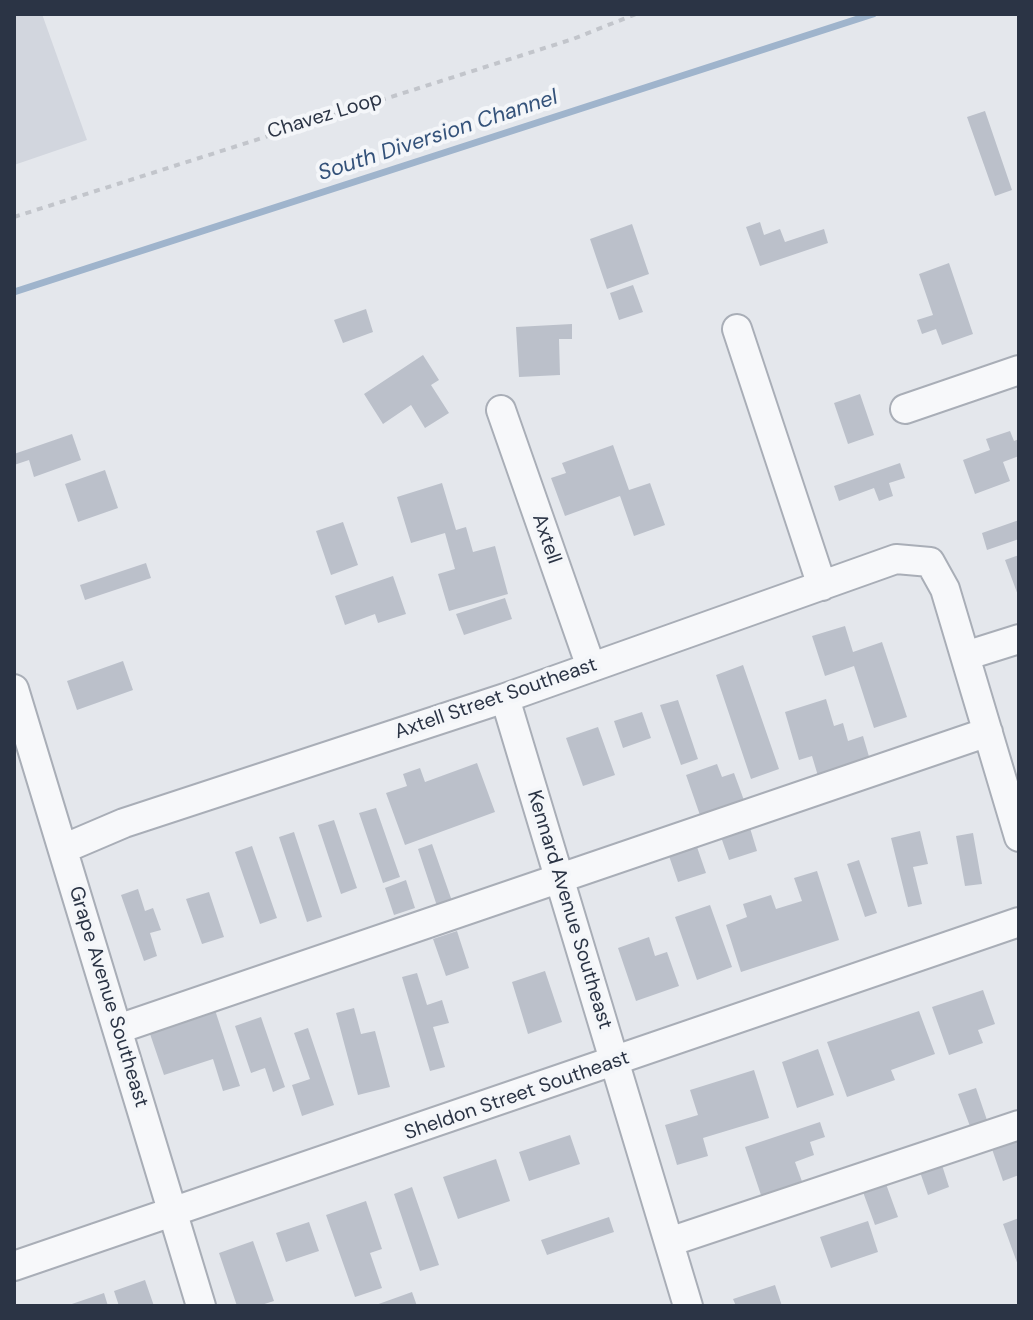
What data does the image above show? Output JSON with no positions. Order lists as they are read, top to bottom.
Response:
{
  "streets": {
    "street": [
      "Axtell",
      "Axtell Street Southeast",
      "Kennard Avenue Southeast",
      "Grape Avenue Southeast",
      "Sheldon Street Southeast"
    ],
    "path": ["Chavez Loop"]
  },
  "crossings": [
    ["Axtell", "Axtell Street Southeast"],
    ["Axtell Street Southeast", "Kennard Avenue Southeast"],
    ["Axtell Street Southeast", "Grape Avenue Southeast"],
    ["Kennard Avenue Southeast", "Sheldon Street Southeast"],
    ["Grape Avenue Southeast", "Sheldon Street Southeast"]
  ],
  "water": ["South Diversion Channel"]
}
